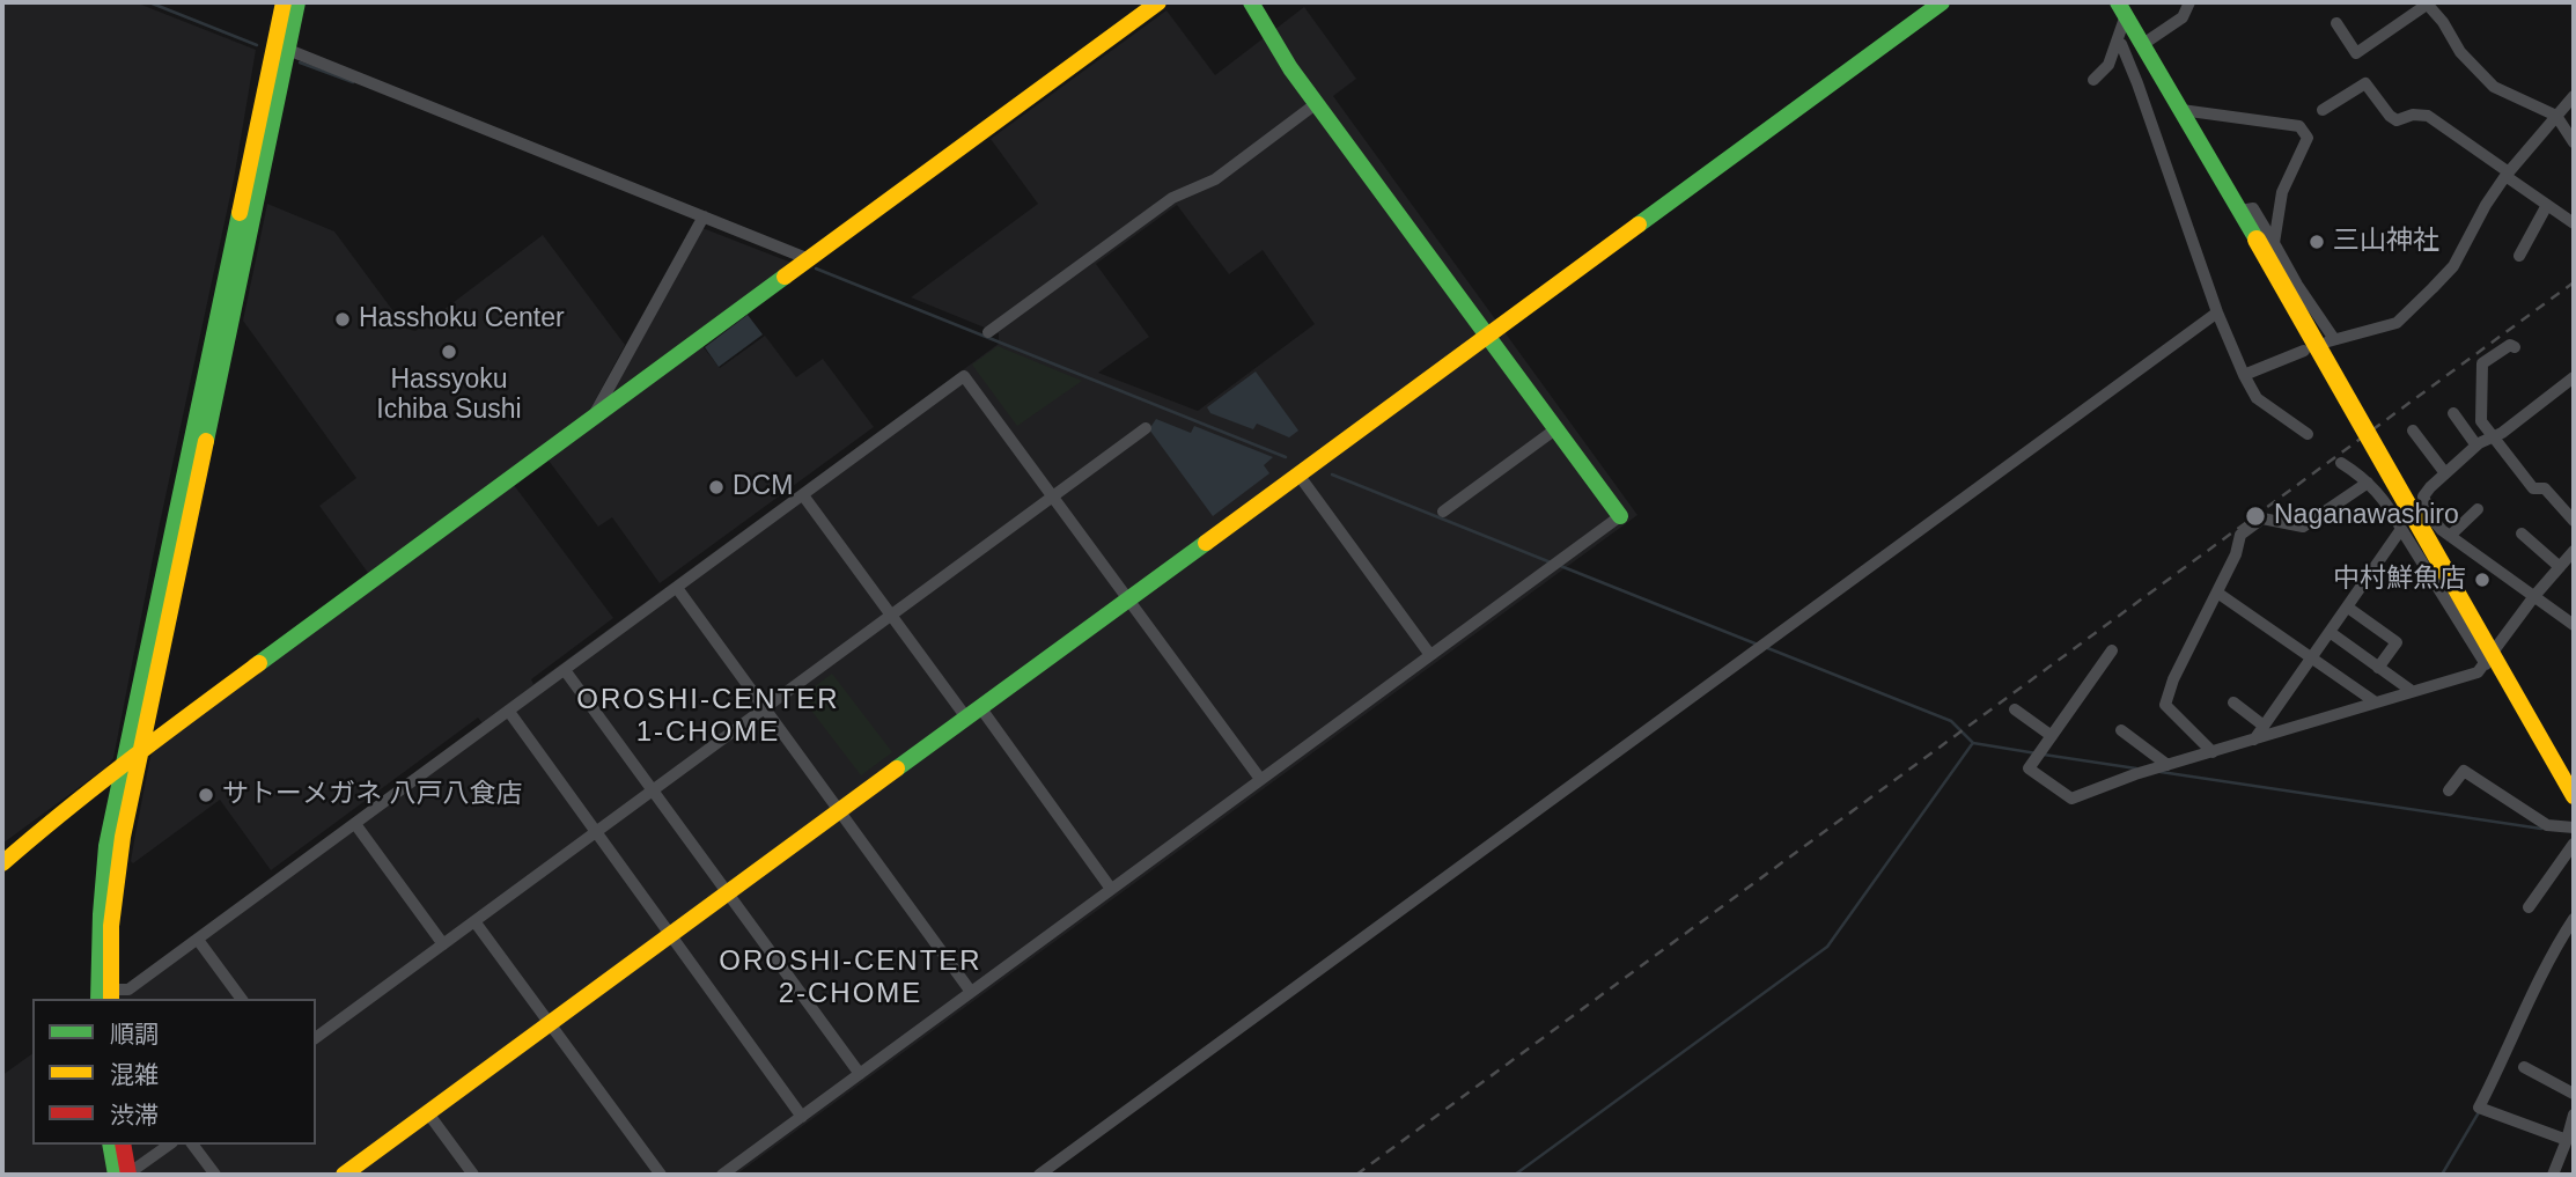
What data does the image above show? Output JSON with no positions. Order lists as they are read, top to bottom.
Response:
{
  "districts": ["OROSHI-CENTER 1-CHOME", "OROSHI-CENTER 2-CHOME"],
  "places": [
    "三山神社",
    "Hasshoku Center",
    "Hassyoku Ichiba Sushi",
    "DCM",
    "Naganawashiro",
    "中村鮮魚店",
    "サトーメガネ 八戸八食店"
  ],
  "legend": ["順調", "混雑", "渋滞"]
}
